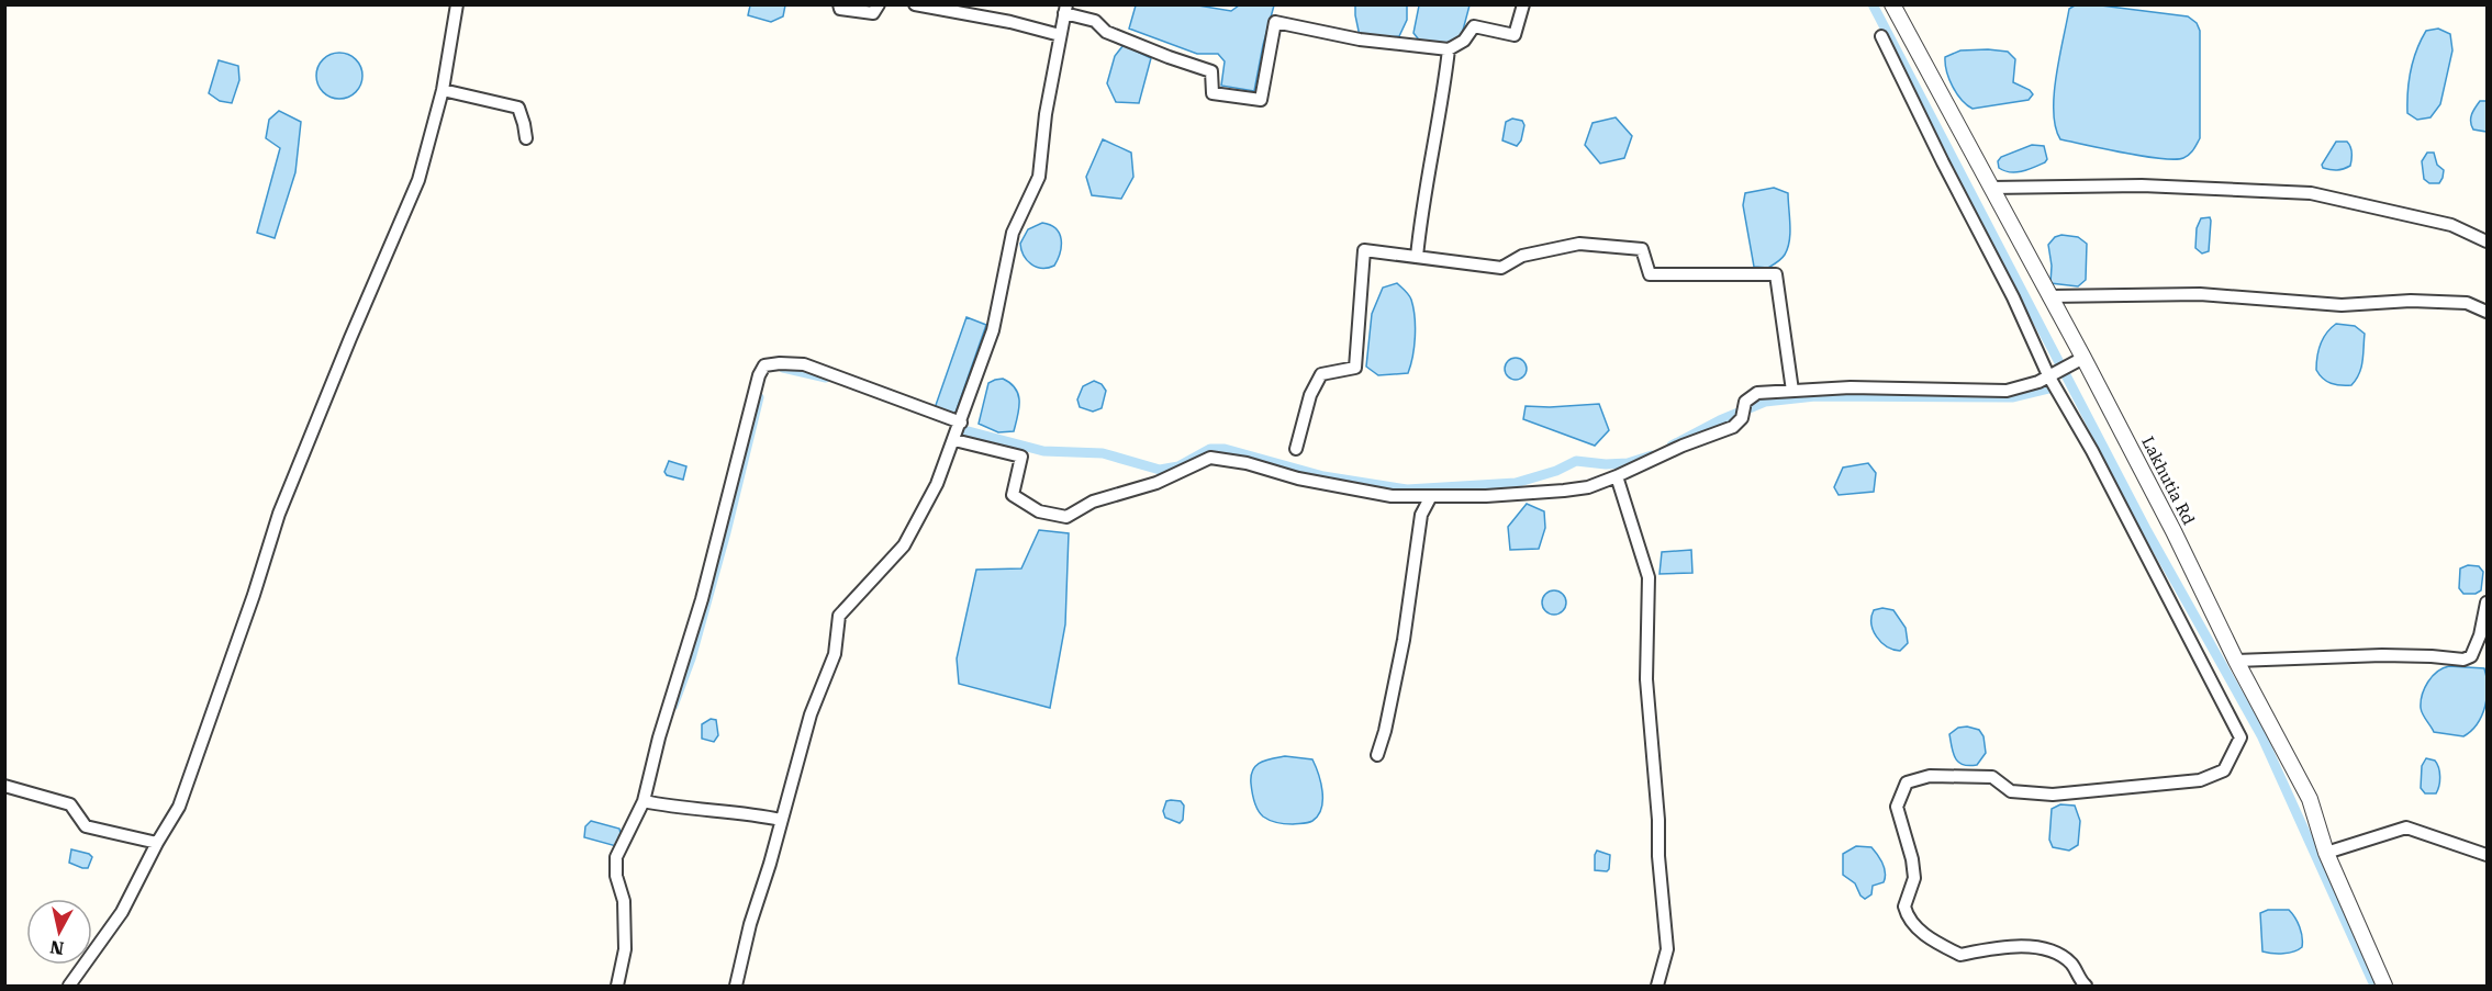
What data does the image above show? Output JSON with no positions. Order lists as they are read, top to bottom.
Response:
{
  "streets": {
    "street": ["Lakhutia Rd"]
  },
  "north": "bottom"
}
